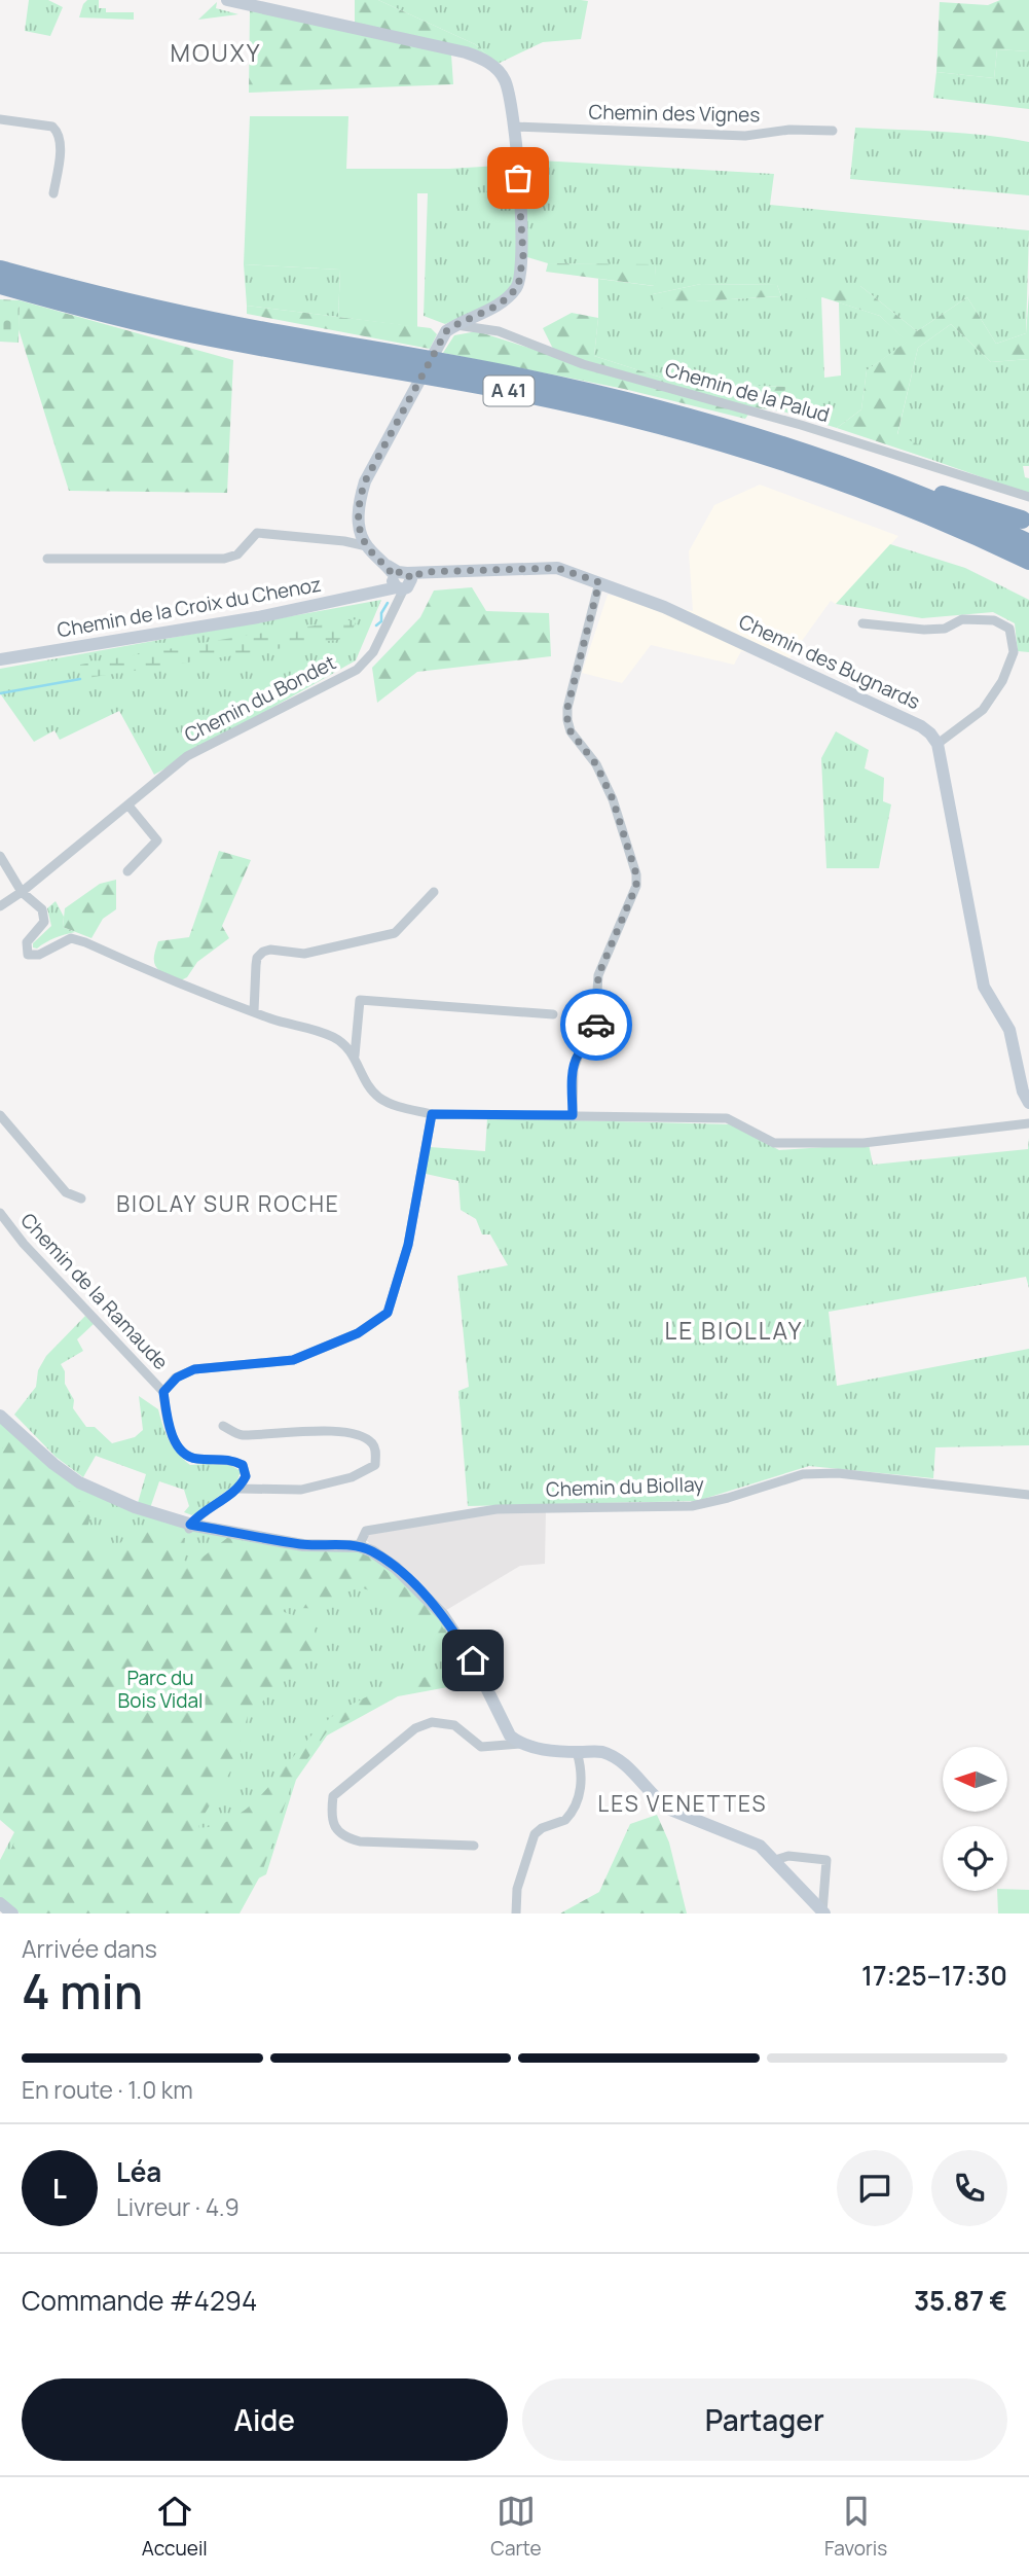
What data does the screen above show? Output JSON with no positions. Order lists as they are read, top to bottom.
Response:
{
  "streets": {
    "highway": ["A 41"],
    "street": [
      "Chemin des Vignes",
      "Chemin de la Palud",
      "Chemin de la Croix du Chenoz",
      "Chemin des Bugnards",
      "Chemin du Bondet",
      "Chemin de la Ramaude",
      "Chemin du Biollay"
    ]
  },
  "crossings": [
    ["Chemin de la Croix du Chenoz", "Chemin des Bugnards"],
    ["Chemin de la Croix du Chenoz", "Chemin du Bondet"],
    ["Chemin des Bugnards", "Chemin du Bondet"]
  ],
  "districts": [
    "MOUXY",
    "BIOLAY SUR ROCHE",
    "LE BIOLLAY",
    "LES VENETTES"
  ],
  "parks": ["Parc du Bois Vidal"],
  "north": "left",
  "page": {
    "heading": ["4 min", "Arrivée dans", "17:25–17:30"],
    "panel": [
      "Léa",
      "Livreur · 4.9",
      "Commande #4294",
      "35.87 €"
    ],
    "bar": "En route · 1.0 km",
    "round": "L",
    "buttons": ["Aide", "Partager"],
    "tabs": ["Accueil", "Carte", "Favoris"]
  }
}
